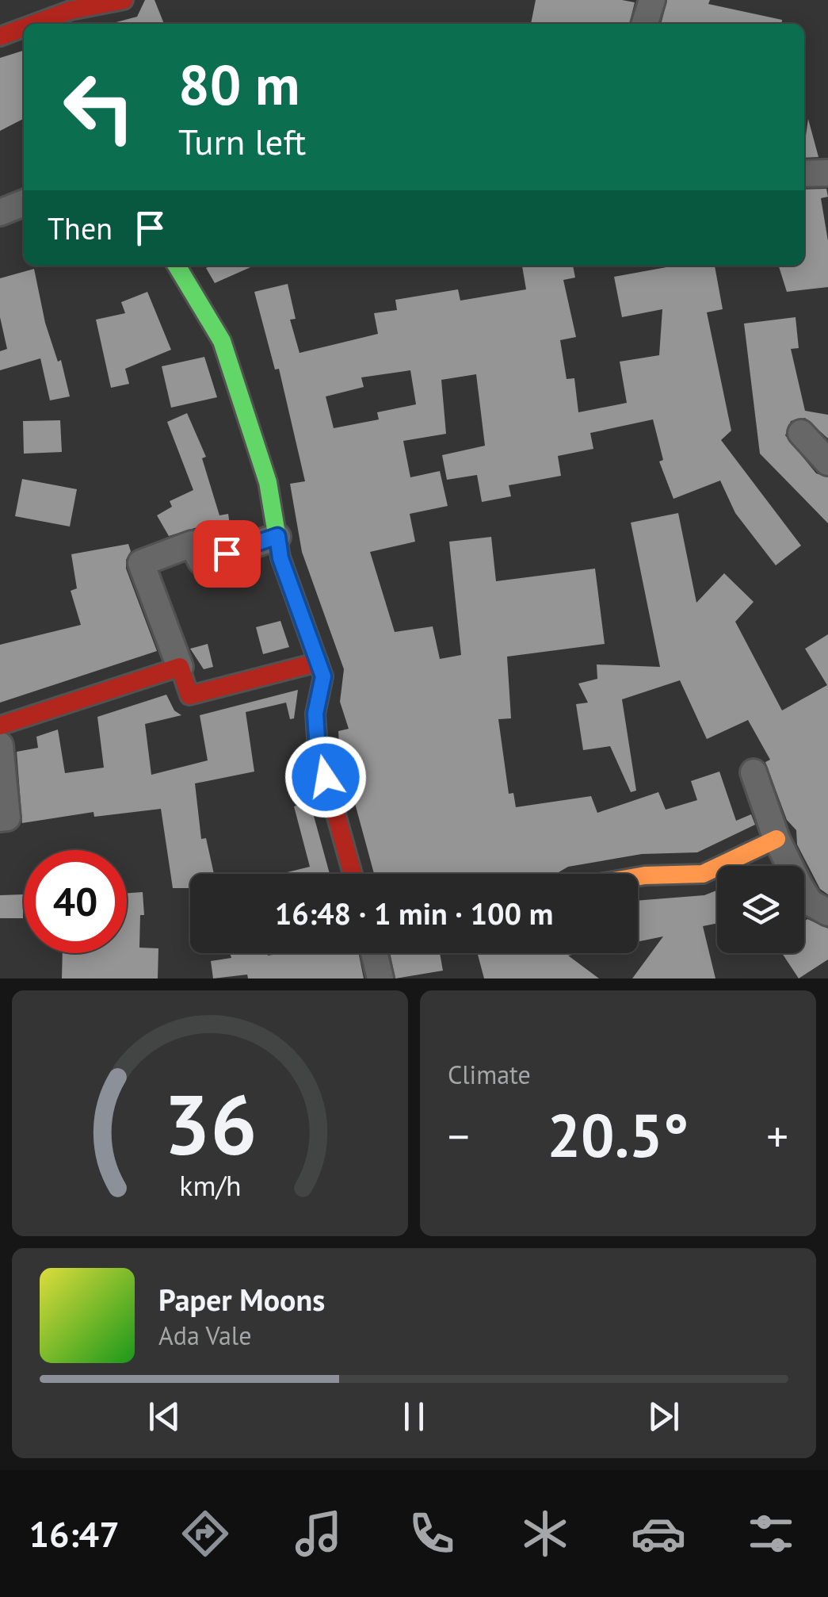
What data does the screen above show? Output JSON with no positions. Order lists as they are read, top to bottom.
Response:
{
  "page": {
    "turn": ["80 m", "Turn left"],
    "then": "Then",
    "limit": "40",
    "trip": "16:48 · 1 min · 100 m",
    "tile": "Climate",
    "heat": ["−", "20.5°", "+"],
    "song": ["Paper Moons", "Ada Vale"],
    "tabs": "16:47",
    "gauge": ["36", "km/h"]
  }
}
